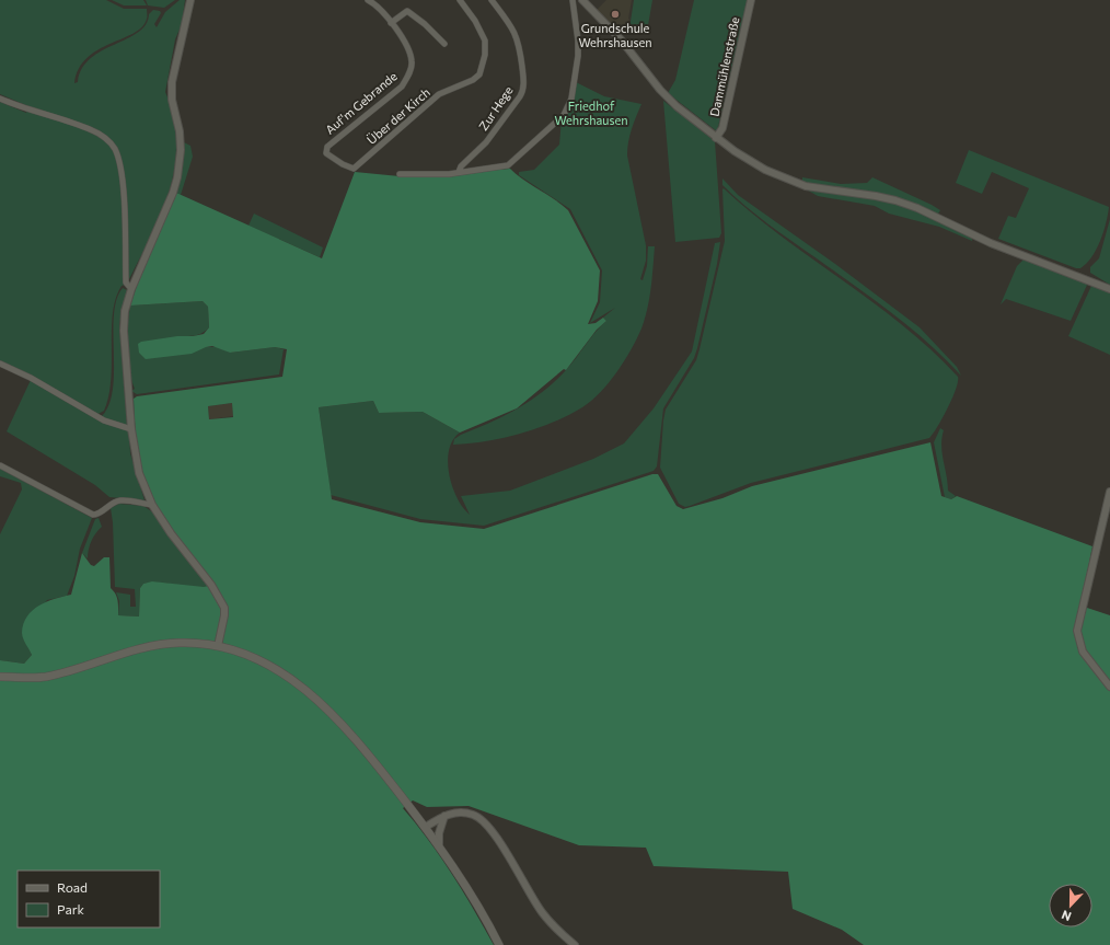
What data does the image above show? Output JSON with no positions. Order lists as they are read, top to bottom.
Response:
{
  "streets": {
    "street": [
      "Dammühlenstraße",
      "Auf'm Gebrande",
      "Zur Hege",
      "Über der Kirch"
    ]
  },
  "crossings": [
    ["Auf'm Gebrande", "Über der Kirch"]
  ],
  "parks": ["Friedhof Wehrshausen"],
  "places": ["Grundschule Wehrshausen"],
  "legend": ["Road", "Park"],
  "north": "bottom"
}
